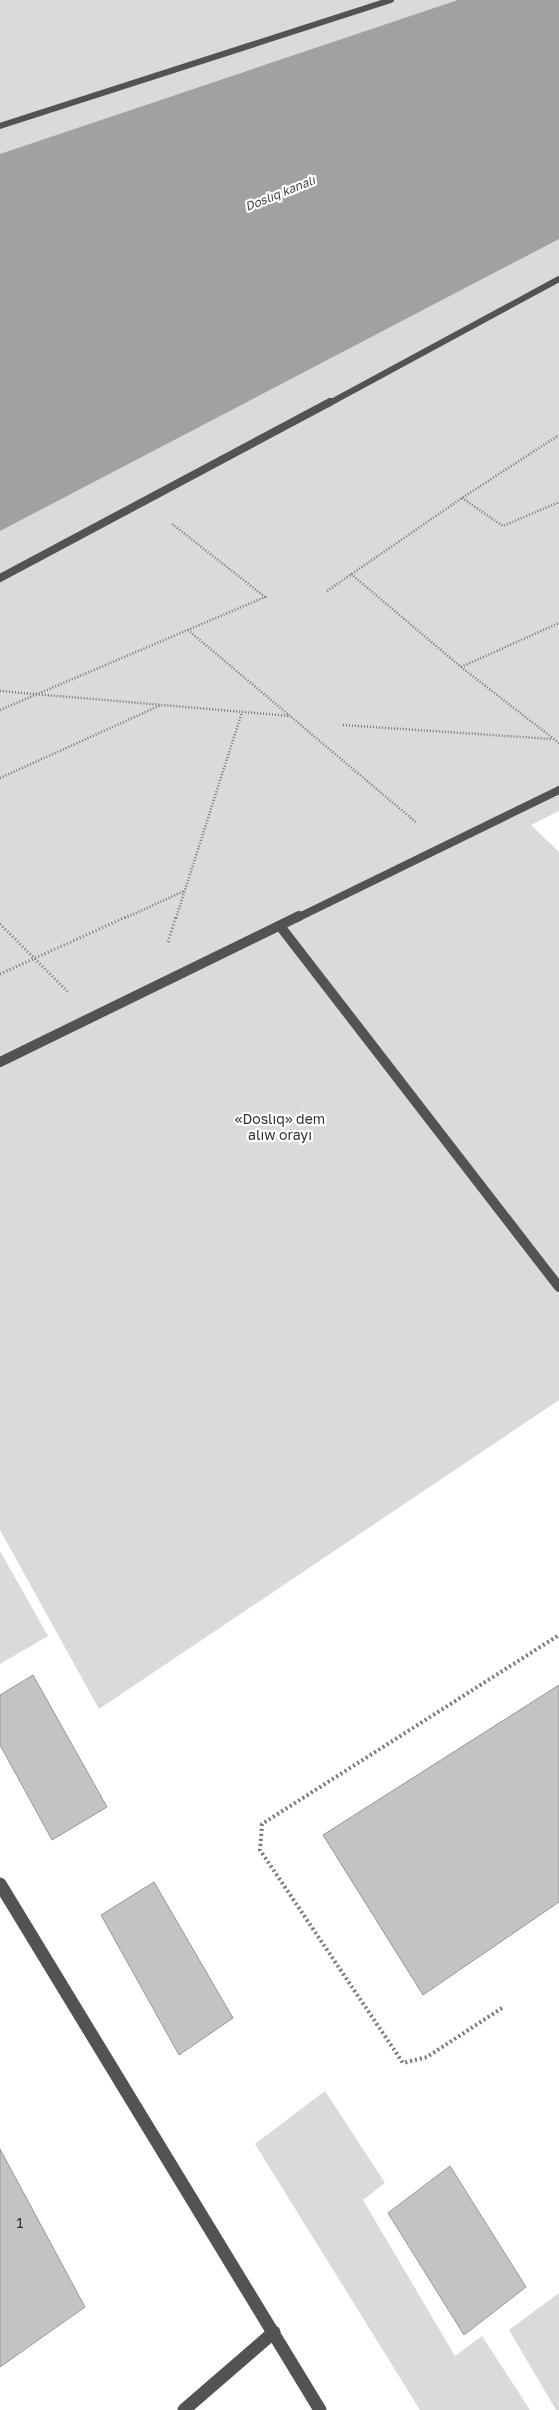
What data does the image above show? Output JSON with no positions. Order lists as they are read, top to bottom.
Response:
{
  "water": ["Doslıq kanalı"],
  "parks": ["«Doslıq» dem alıw orayı"],
  "house_numbers": ["1"]
}
